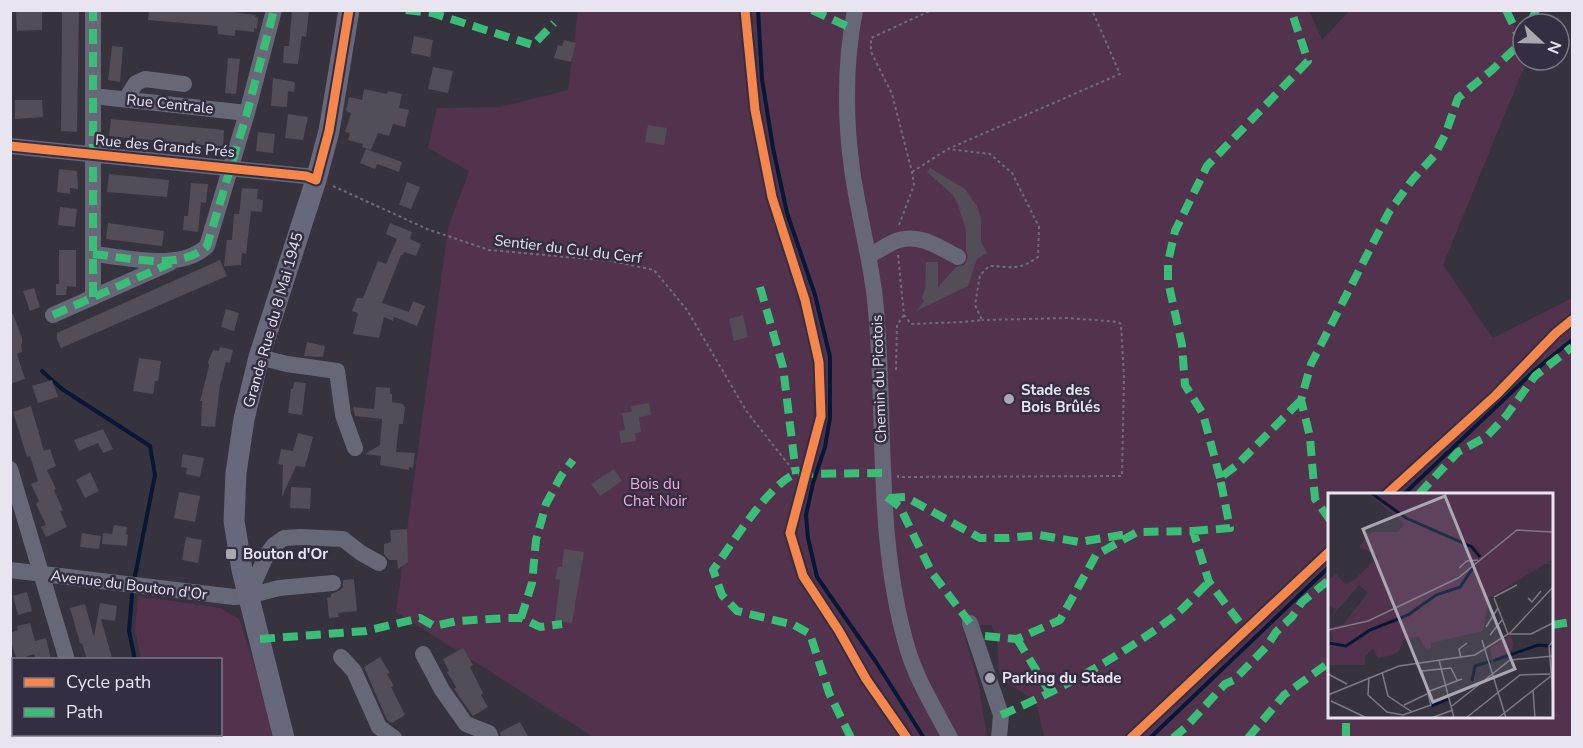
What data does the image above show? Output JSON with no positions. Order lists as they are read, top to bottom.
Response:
{
  "streets": {
    "main road": ["Grande Rue du 8 Mai 1945"],
    "street": [
      "Rue Centrale",
      "Rue des Grands Prés",
      "Chemin du Picotois",
      "Avenue du Bouton d'Or"
    ],
    "path": ["Sentier du Cul du Cerf"]
  },
  "crossings": [
    ["Rue des Grands Prés", "Sentier du Cul du Cerf"],
    ["Rue des Grands Prés", "Grande Rue du 8 Mai 1945"],
    ["Sentier du Cul du Cerf", "Grande Rue du 8 Mai 1945"],
    ["Grande Rue du 8 Mai 1945", "Avenue du Bouton d'Or"]
  ],
  "parks": ["Bois du Chat Noir"],
  "places": {
    "other": ["Stade des Bois Brûlés", "Parking du Stade"],
    "transit": ["Bouton d'Or"]
  },
  "legend": ["Cycle path", "Path"],
  "north": "right"
}
